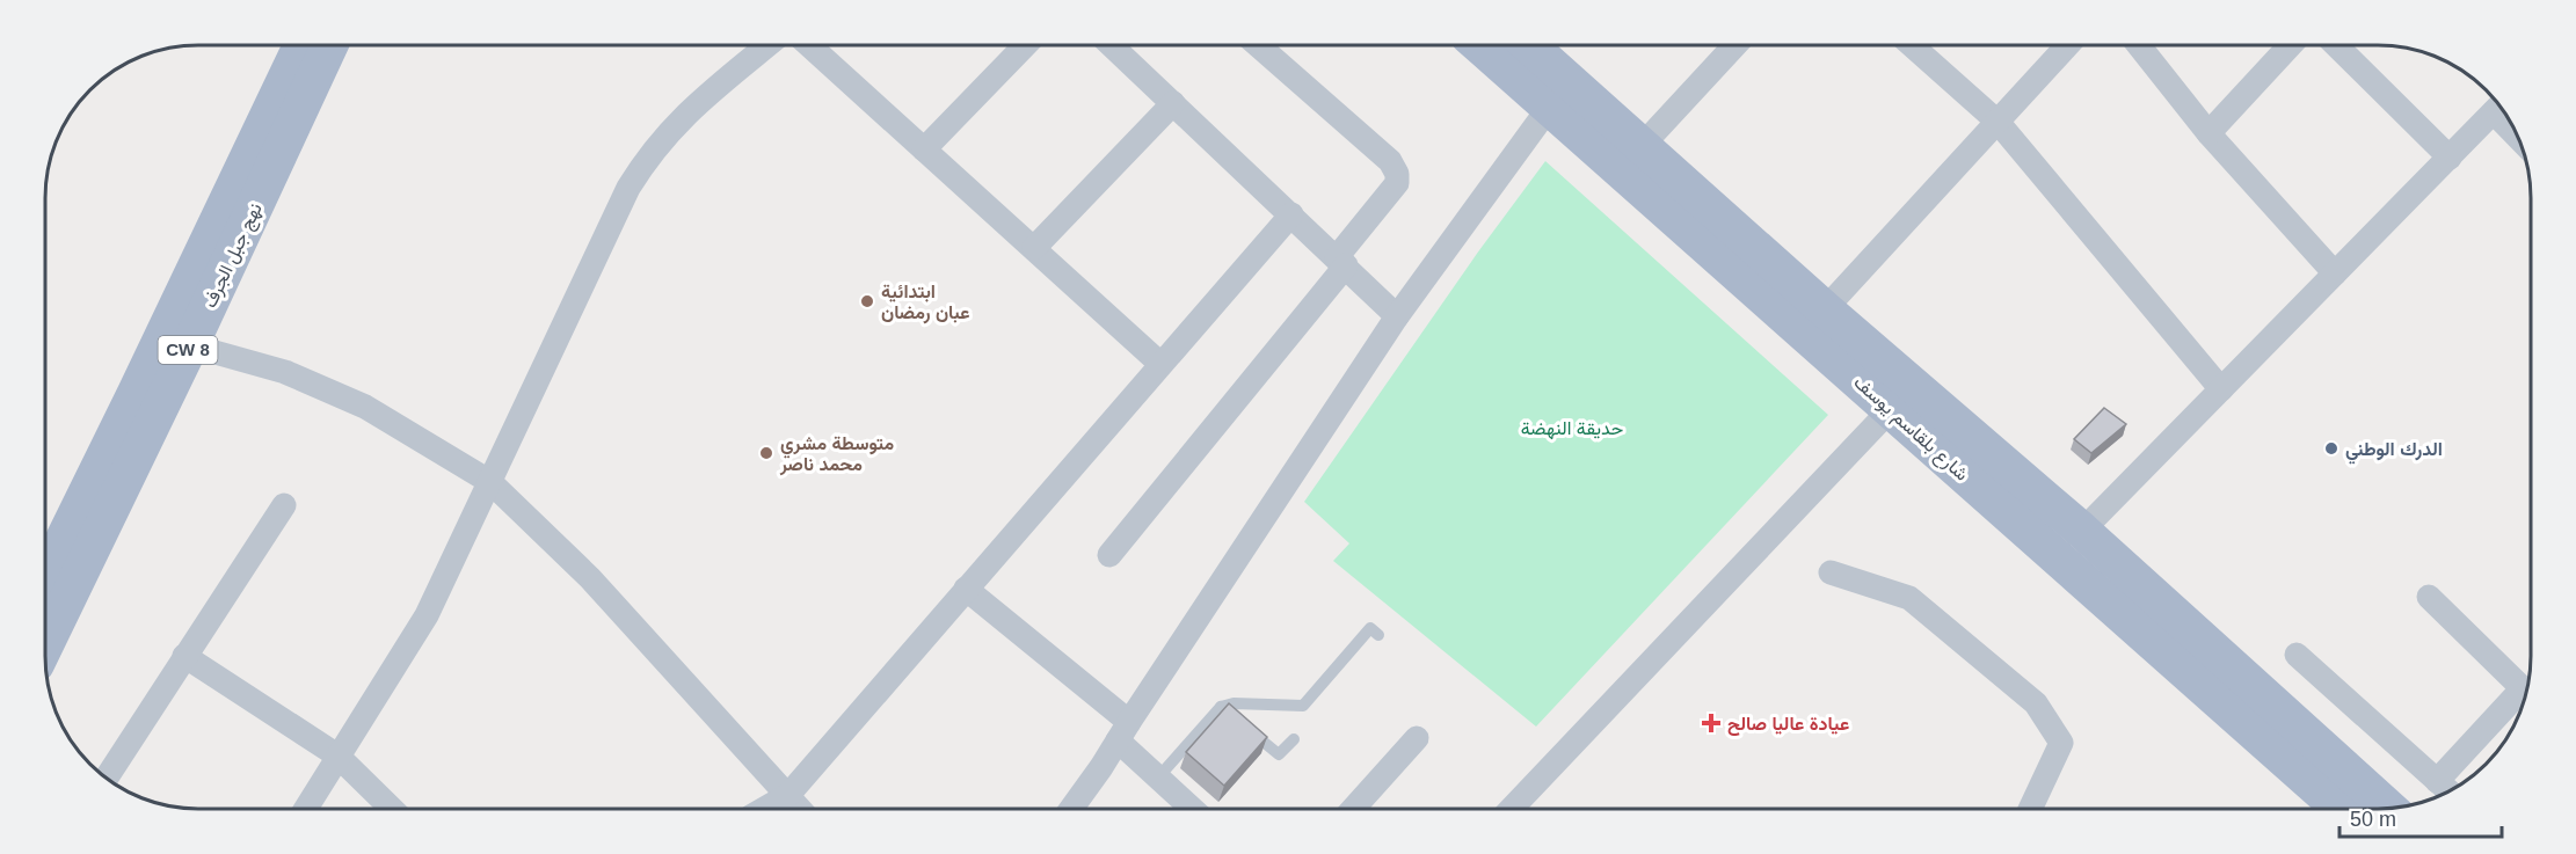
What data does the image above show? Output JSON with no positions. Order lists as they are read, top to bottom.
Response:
{
  "streets": {
    "main road": ["نهج جبل الجرف", "CW 8", "شارع بلقاسم يوسف"]
  },
  "parks": ["حديقة النهضة"],
  "places": {
    "other": ["ابتدائية عبان رمضان", "الدرك الوطني", "متوسطة مشري محمد ناصر"],
    "health": ["عيادة عاليا صالح"]
  },
  "scale_bar": "50 m"
}
